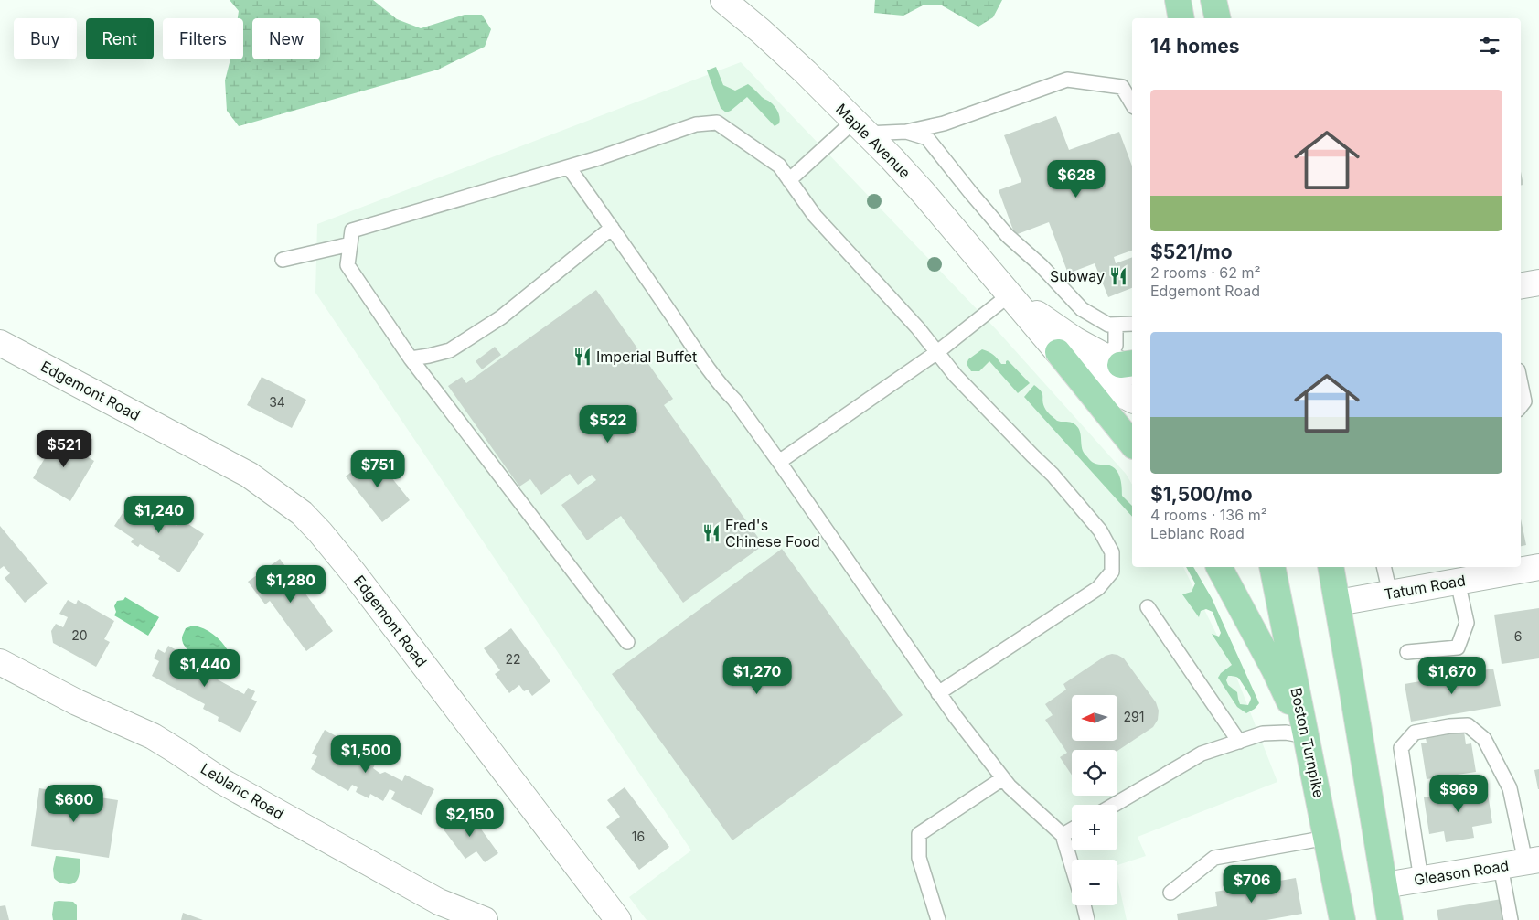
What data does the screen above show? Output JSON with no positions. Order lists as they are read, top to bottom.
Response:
{
  "streets": {
    "highway": ["Boston Turnpike"],
    "street": [
      "Maple Avenue",
      "Edgemont Road",
      "Tatum Road",
      "Leblanc Road",
      "Gleason Road"
    ]
  },
  "places": {
    "restaurant": ["Subway", "Imperial Buffet", "Fred's Chinese Food"]
  },
  "house_numbers": [
    "34",
    "20",
    "6",
    "22",
    "291",
    "16"
  ],
  "north": "left",
  "page": {
    "chip": [
      "Buy",
      "Rent",
      "Filters",
      "New"
    ],
    "heading": "14 homes",
    "list": [
      {
        "name": "$521/mo",
        "note": "2 rooms · 62 m² · Edgemont Road"
      },
      {
        "name": "$1,500/mo",
        "note": "4 rooms · 136 m² · Leblanc Road"
      }
    ],
    "price": [
      "$628",
      "$522",
      "$521",
      "$751",
      "$1,240",
      "$1,280",
      "$1,440",
      "$1,270",
      "$1,670",
      "$1,500",
      "$969",
      "$600",
      "$2,150",
      "$706"
    ],
    "map_buttons": ["+", "−"]
  }
}
